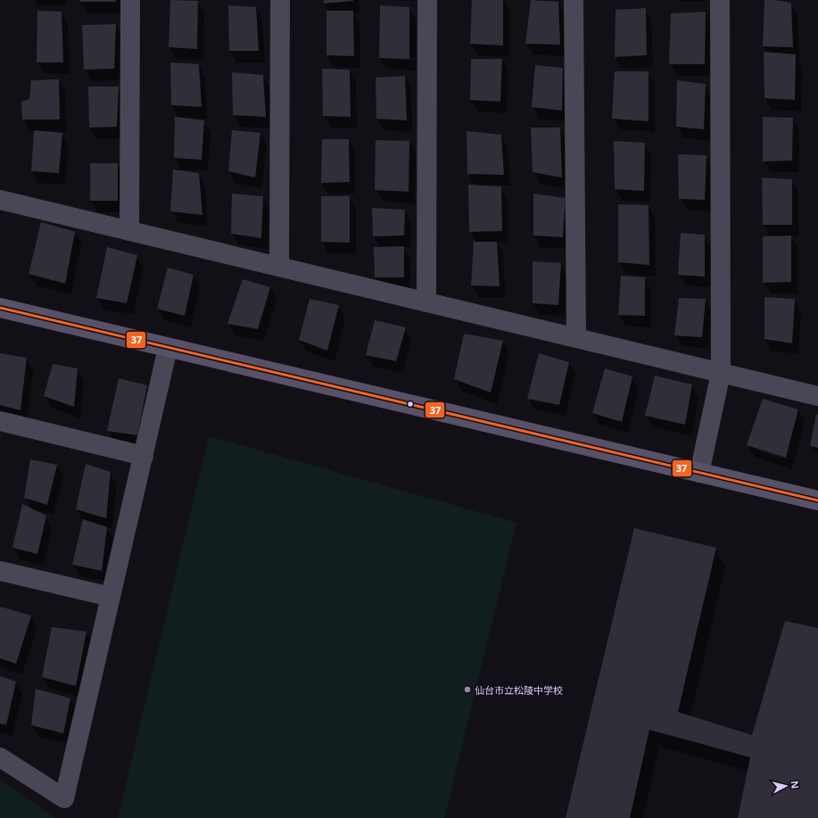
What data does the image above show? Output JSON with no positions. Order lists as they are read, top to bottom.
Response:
{
  "places": ["仙台市立松陵中学校"],
  "lines": ["transit line 37"],
  "north": "right"
}
